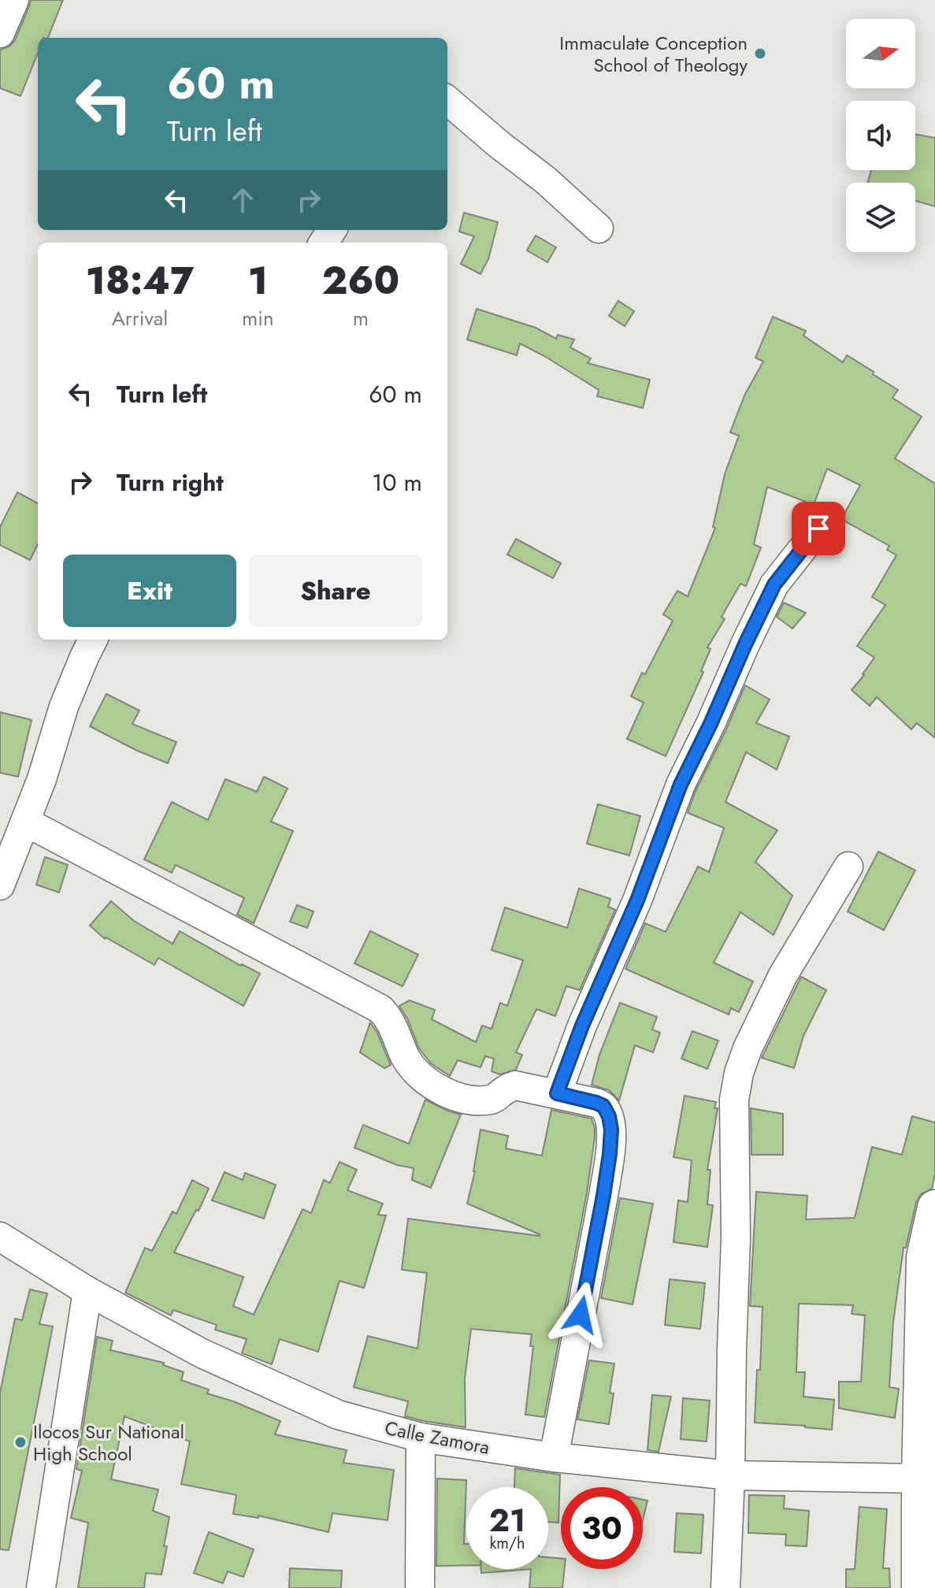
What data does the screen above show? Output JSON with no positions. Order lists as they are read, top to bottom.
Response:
{
  "streets": {
    "street": ["Calle Zamora"]
  },
  "places": ["Immaculate Conception School of Theology", "Ilocos Sur National High School"],
  "north": "right",
  "page": {
    "turn": ["60 m", "Turn left"],
    "eta": [
      "18:47",
      "Arrival",
      "1",
      "min",
      "260",
      "m"
    ],
    "list": [
      {
        "name": "Turn left",
        "value": "60 m"
      },
      {
        "name": "Turn right",
        "value": "10 m"
      }
    ],
    "buttons": ["Exit", "Share"],
    "speed": "21 km/h",
    "limit": "30"
  }
}
